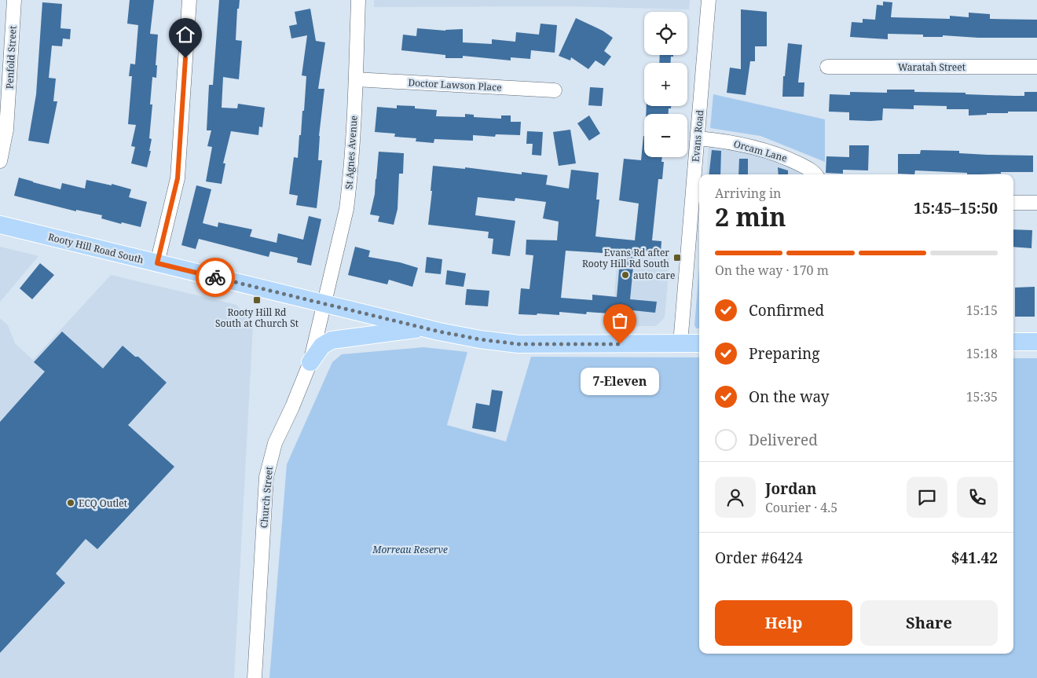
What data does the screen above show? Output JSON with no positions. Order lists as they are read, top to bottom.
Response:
{
  "streets": {
    "main road": ["Rooty Hill Road South"],
    "street": [
      "Penfold Street",
      "Waratah Street",
      "Doctor Lawson Place",
      "Evans Road",
      "Orcam Lane",
      "St Agnes Avenue",
      "Church Street"
    ]
  },
  "crossings": [
    ["Doctor Lawson Place", "St Agnes Avenue"],
    ["Evans Road", "Orcam Lane"],
    ["Evans Road", "Rooty Hill Road South"],
    ["St Agnes Avenue", "Rooty Hill Road South"],
    ["St Agnes Avenue", "Church Street"],
    ["Rooty Hill Road South", "Church Street"]
  ],
  "parks": ["Morreau Reserve"],
  "places": {
    "transit": ["Evans Rd after Rooty Hill Rd South", "Rooty Hill Rd South at Church St"],
    "other": ["auto care", "7-Eleven", "ECQ Outlet"]
  },
  "page": {
    "map_buttons": ["+", "−"],
    "heading": ["2 min", "Arriving in", "15:45–15:50"],
    "panel": [
      "Jordan",
      "Courier · 4.5",
      "Order #6424",
      "$41.42"
    ],
    "bar": "On the way · 170 m",
    "list": [
      ["Confirmed", "15:15"],
      ["Preparing", "15:18"],
      ["On the way", "15:35"],
      "Delivered"
    ],
    "bubble": "7-Eleven",
    "buttons": ["Help", "Share"]
  }
}
